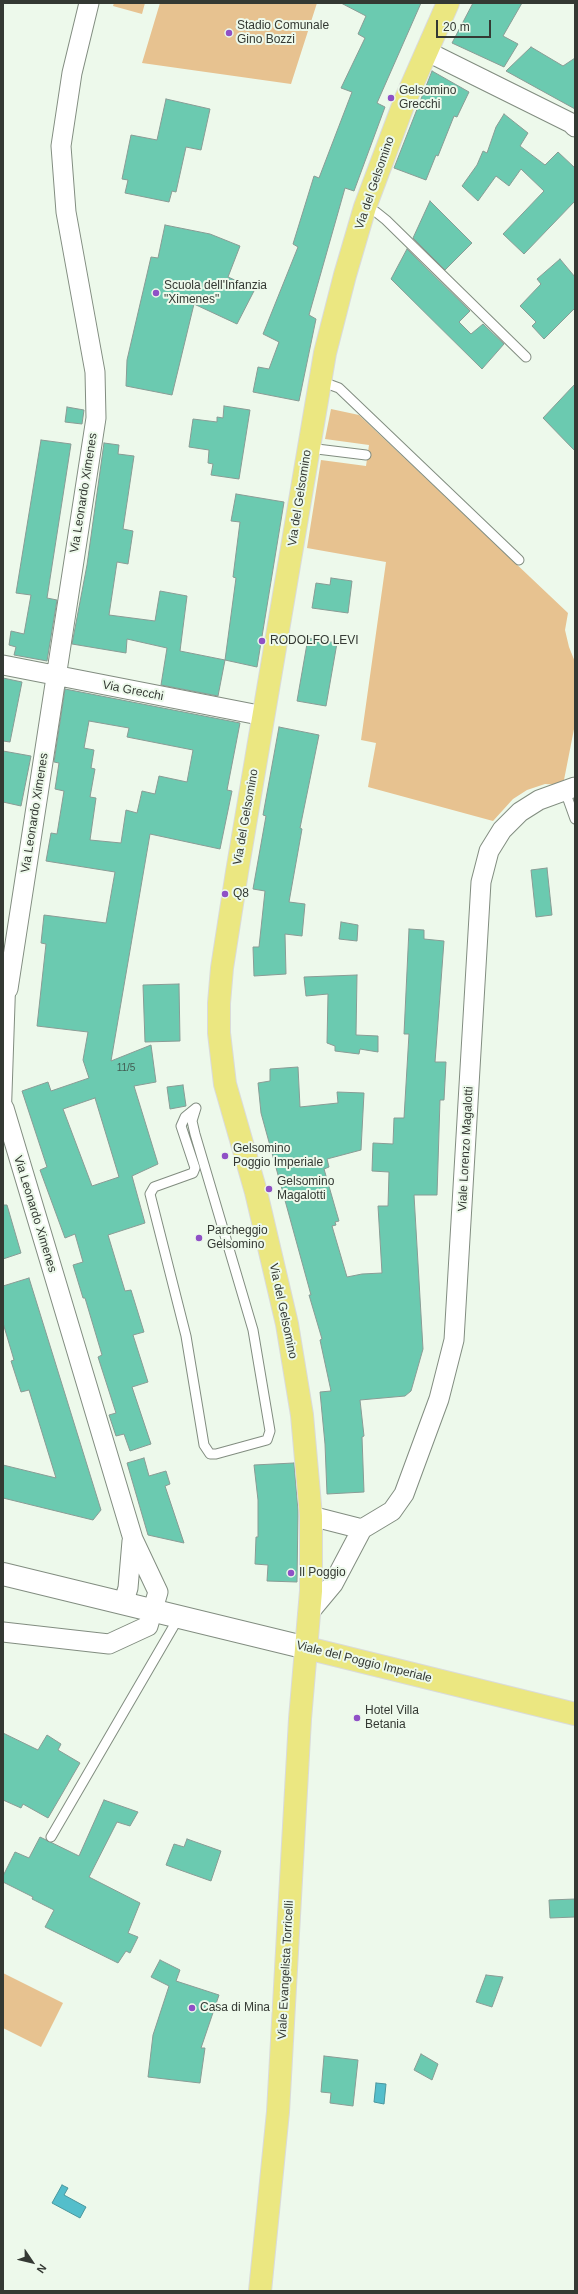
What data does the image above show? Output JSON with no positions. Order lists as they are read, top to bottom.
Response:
{
  "streets": {
    "main road": ["Via del Gelsomino", "Viale del Poggio Imperiale", "Viale Evangelista Torricelli"],
    "street": ["Via Leonardo Ximenes", "Via Grecchi", "Viale Lorenzo Magalotti"]
  },
  "crossings": [
    ["Via del Gelsomino", "Via Grecchi"],
    ["Via del Gelsomino", "Viale del Poggio Imperiale"],
    ["Via del Gelsomino", "Viale Evangelista Torricelli"],
    ["Via Leonardo Ximenes", "Via Grecchi"],
    ["Via Leonardo Ximenes", "Viale del Poggio Imperiale"],
    ["Viale del Poggio Imperiale", "Viale Evangelista Torricelli"]
  ],
  "places": [
    "Stadio Comunale Gino Bozzi",
    "Gelsomino Grecchi",
    "Scuola dell'Infanzia \"Ximenes\"",
    "RODOLFO LEVI",
    "Q8",
    "Gelsomino Poggio Imperiale",
    "Gelsomino Magalotti",
    "Parcheggio Gelsomino",
    "Il Poggio",
    "Hotel Villa Betania",
    "Casa di Mina"
  ],
  "house_numbers": ["11/5"],
  "scale_bar": "20 m",
  "north": "bottom right"
}
